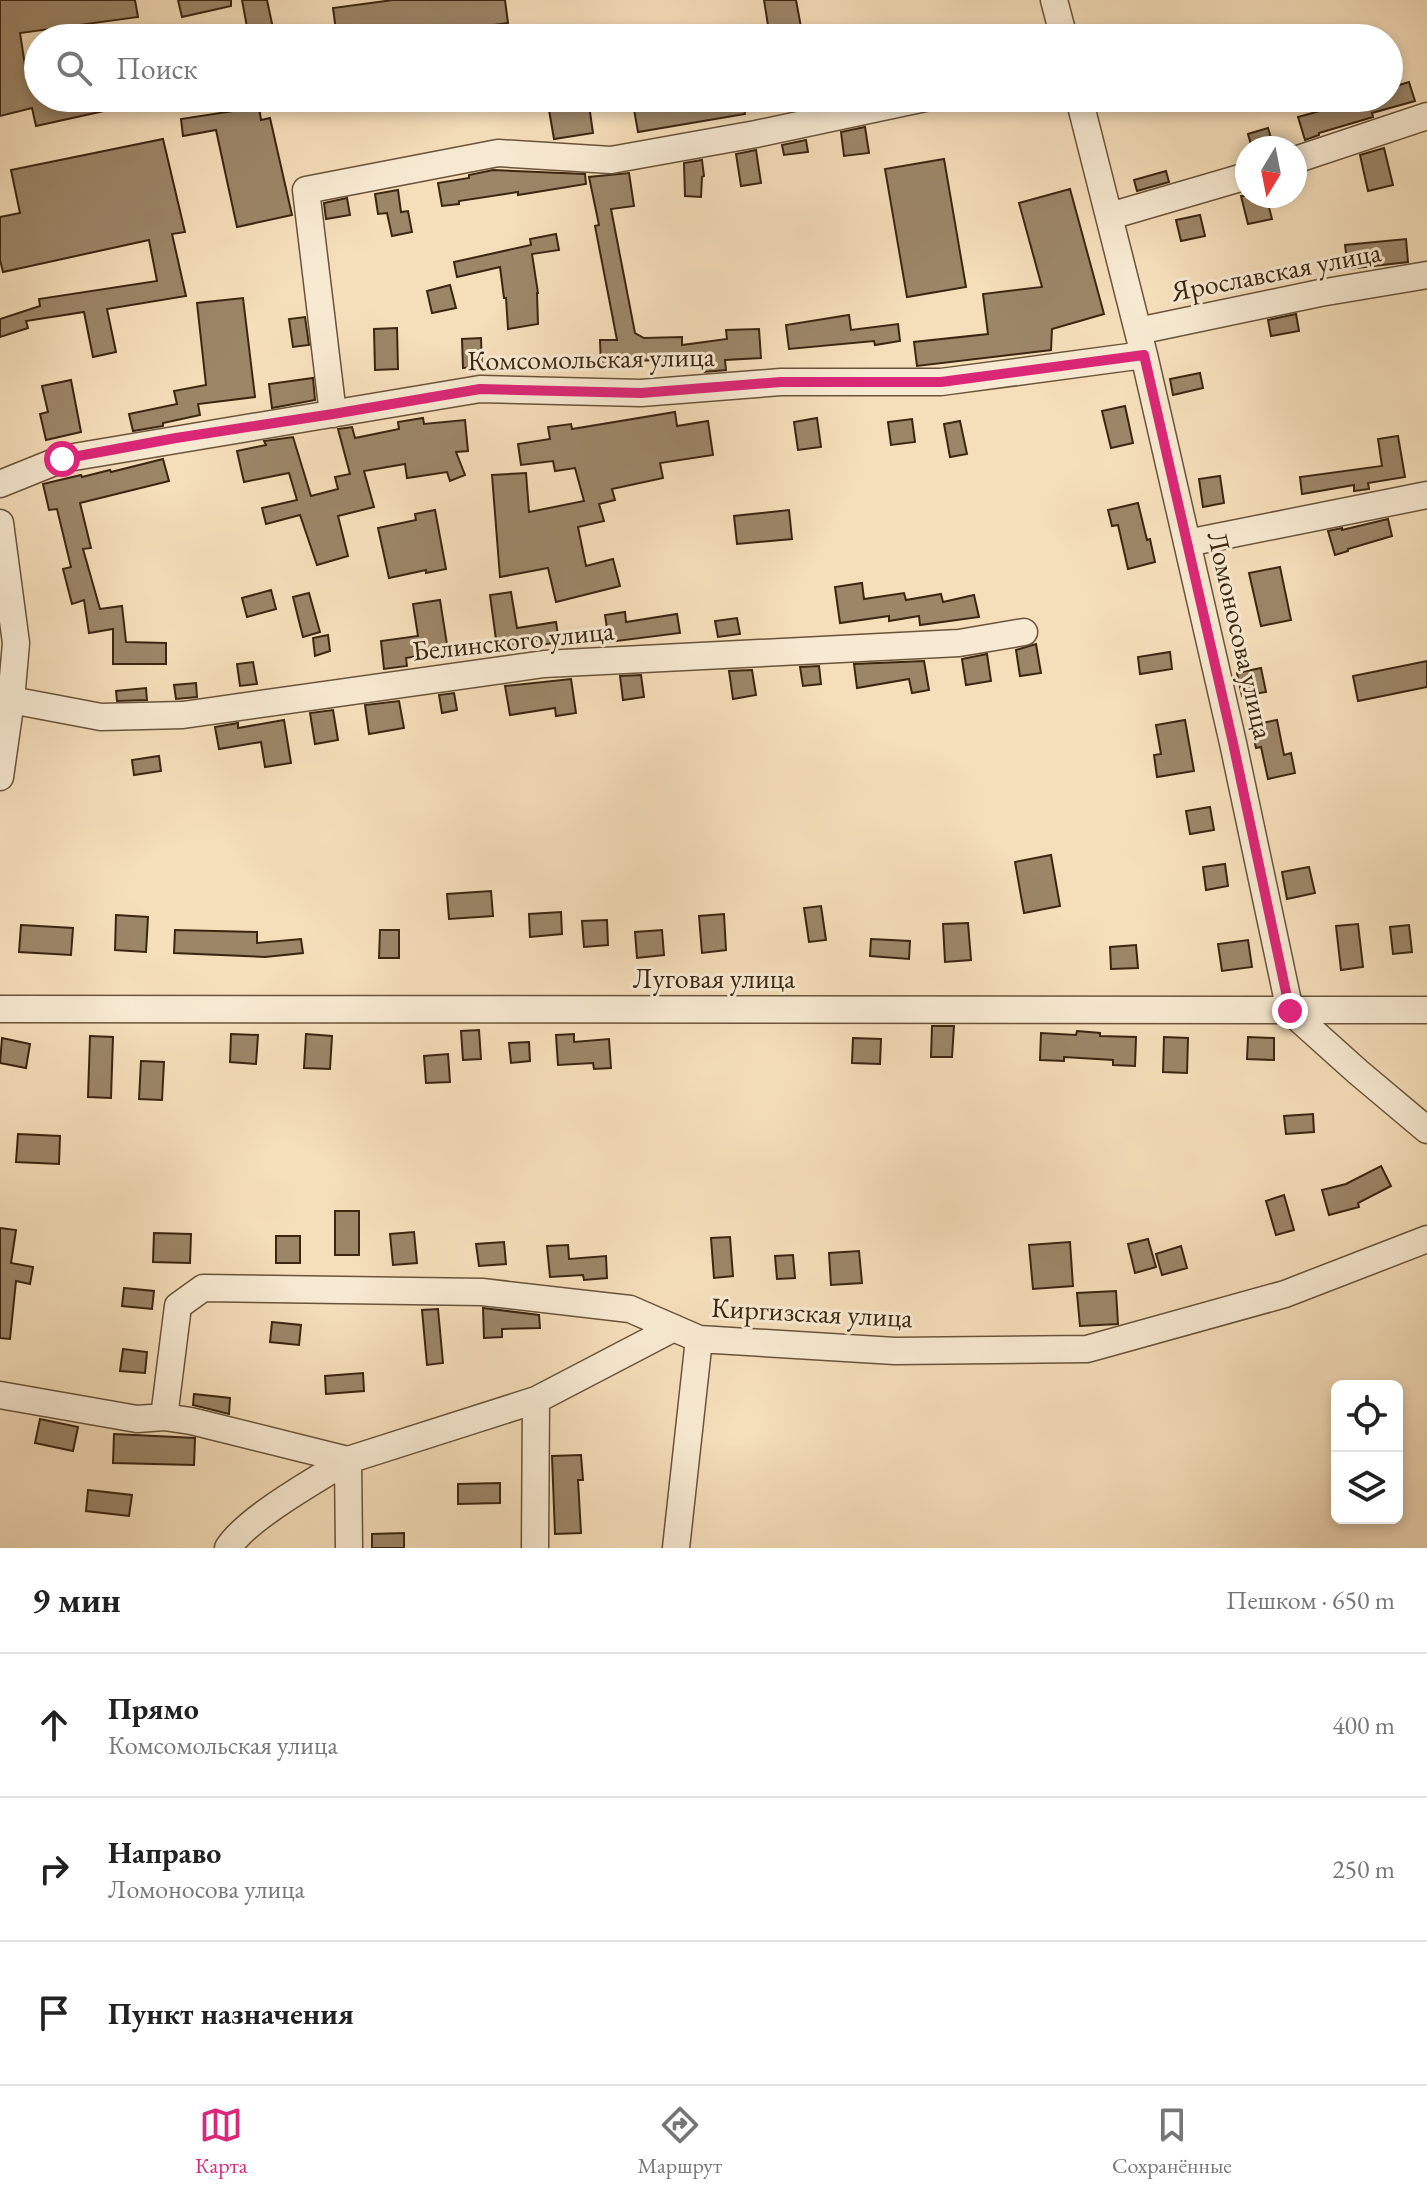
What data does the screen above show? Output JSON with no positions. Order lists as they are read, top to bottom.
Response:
{
  "streets": {
    "street": [
      "Ярославская улица",
      "Комсомольская улица",
      "Ломоносова улица",
      "Белинского улица",
      "Луговая улица",
      "Киргизская улица"
    ]
  },
  "crossings": [
    ["Ярославская улица", "Комсомольская улица"],
    ["Ярославская улица", "Ломоносова улица"],
    ["Комсомольская улица", "Ломоносова улица"],
    ["Ломоносова улица", "Луговая улица"]
  ],
  "north": "bottom",
  "page": {
    "search": "Поиск",
    "heading": ["9 мин", "Пешком · 650 m"],
    "list": [
      ["Прямо", "Комсомольская улица", "400 m"],
      ["Направо", "Ломоносова улица", "250 m"],
      "Пункт назначения"
    ],
    "nav": ["Карта", "Маршрут", "Сохранённые"]
  }
}
